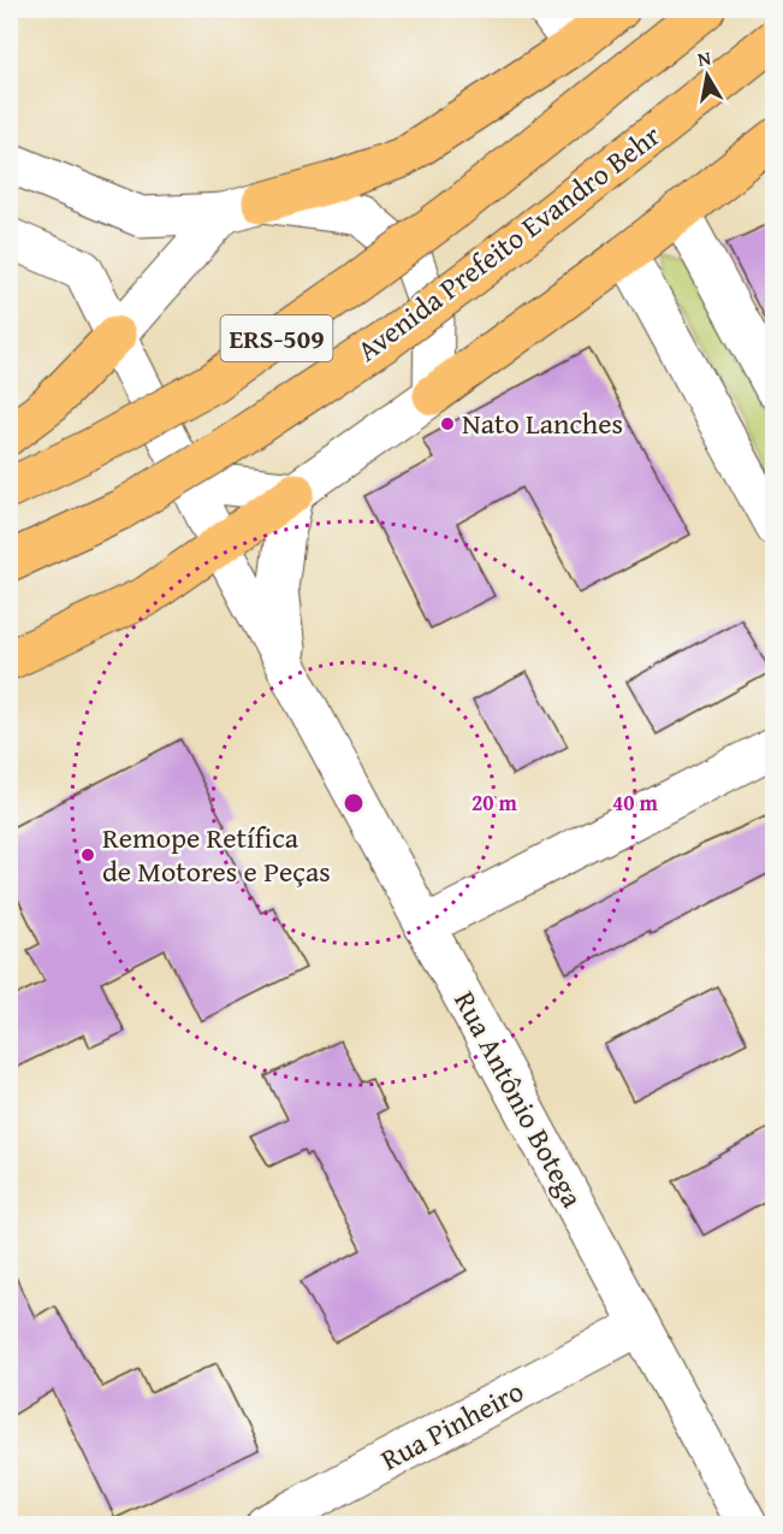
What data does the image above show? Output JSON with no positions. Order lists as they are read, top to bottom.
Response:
{
  "streets": {
    "highway": ["Avenida Prefeito Evandro Behr", "ERS-509"],
    "street": ["Rua Antônio Botega", "Rua Pinheiro"]
  },
  "crossings": [
    ["Rua Antônio Botega", "Rua Pinheiro"]
  ],
  "places": ["Nato Lanches", "Remope Retífica de Motores e Peças"],
  "north": "top",
  "rings": ["20 m", "40 m"]
}
